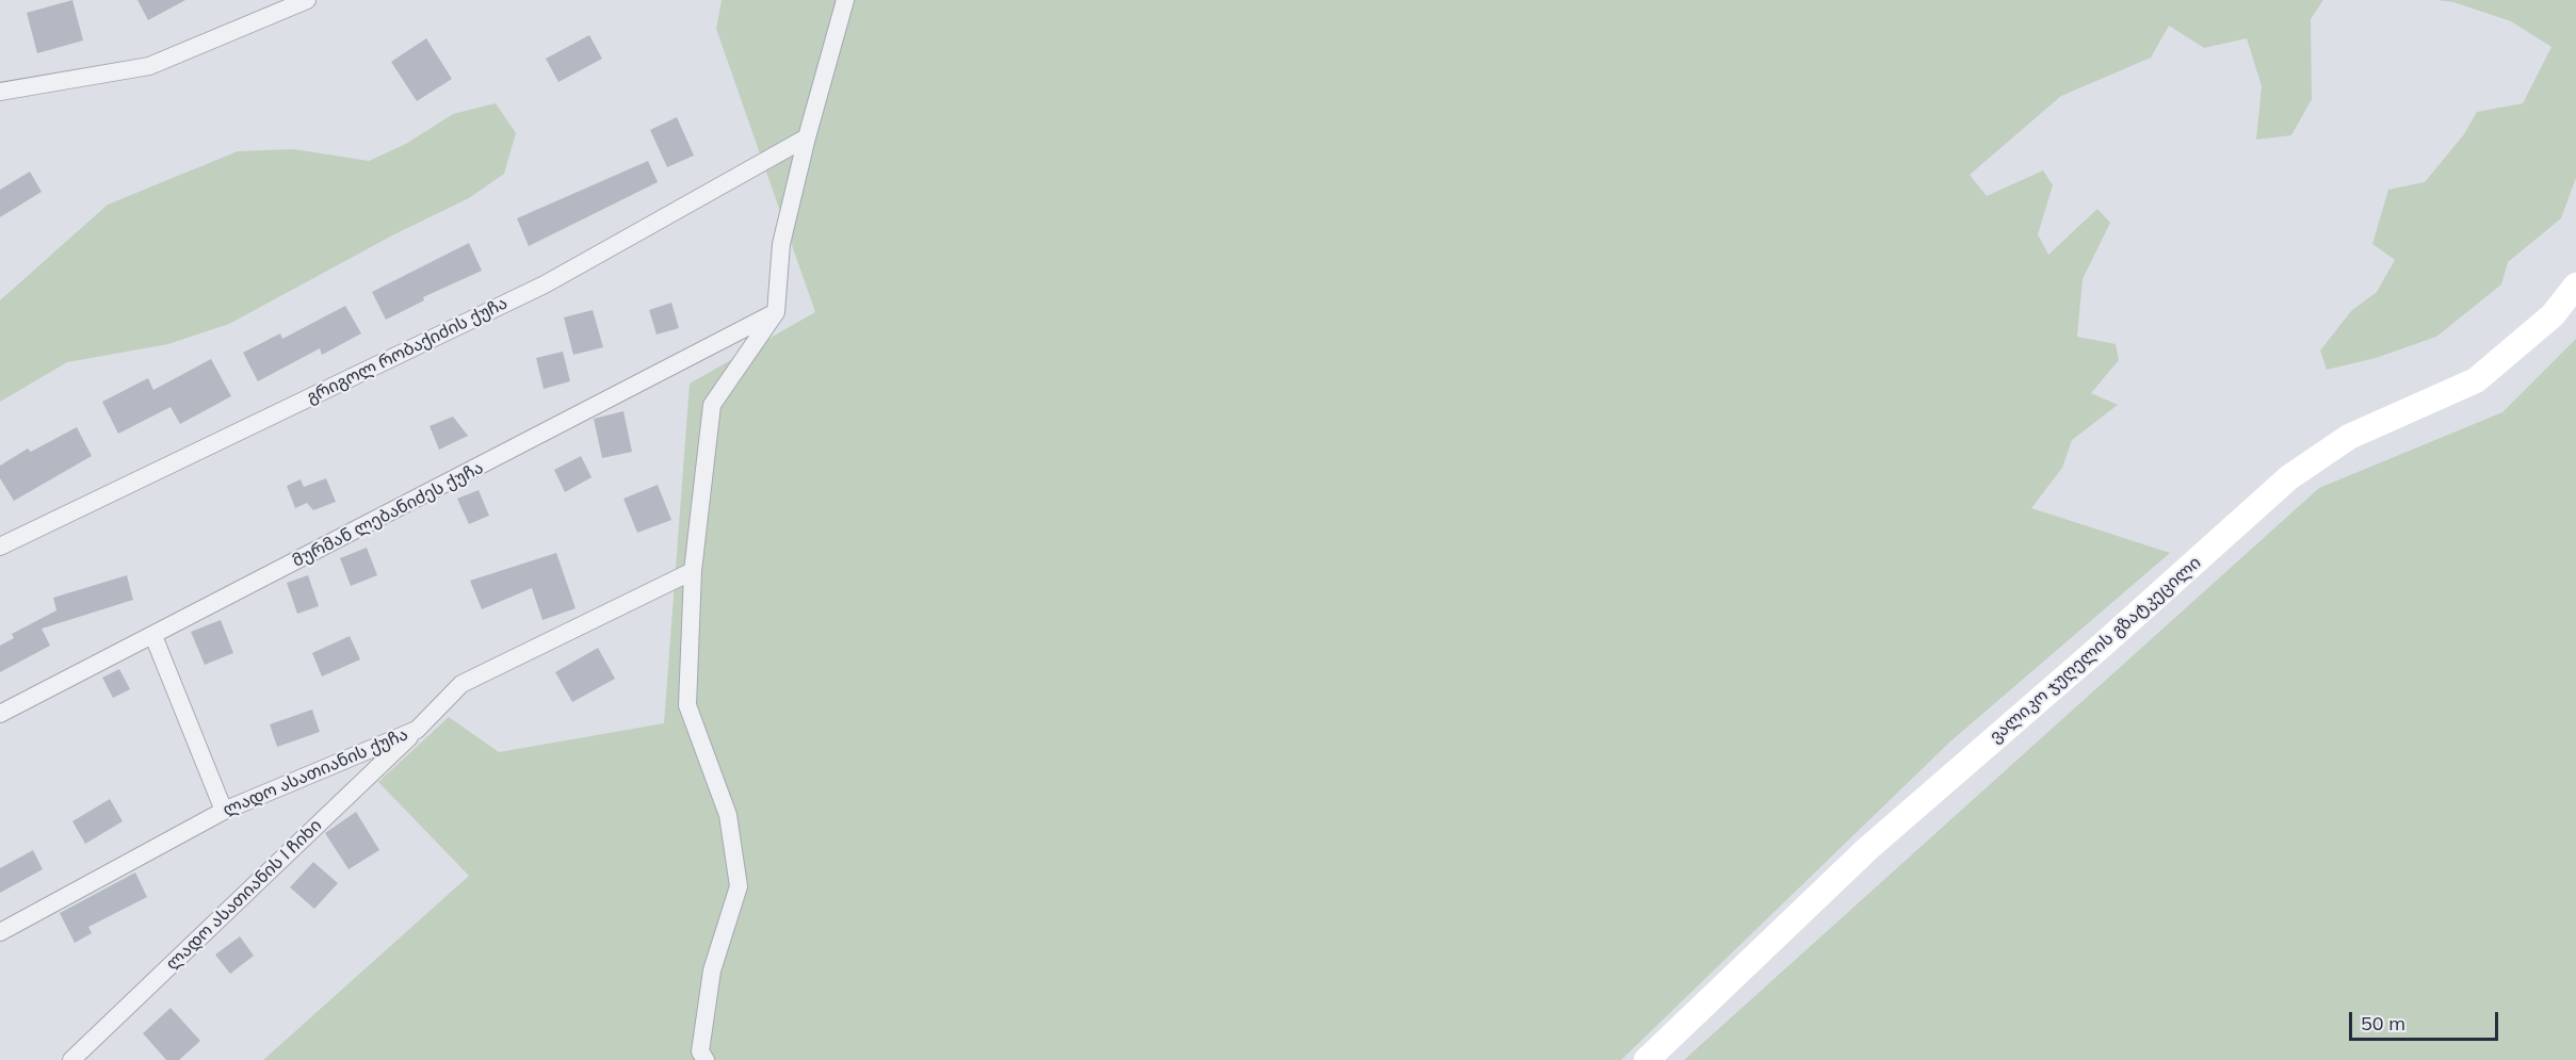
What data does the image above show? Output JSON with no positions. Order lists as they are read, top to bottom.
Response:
{
  "streets": {
    "main road": ["ვალიკო ჯუღელის გზატკეცილი"],
    "street": [
      "გრიგოლ რობაქიძის ქუჩა",
      "მურმან ლებანიძეს ქუჩა",
      "ლადო ასათიანის ქუჩა",
      "ლადო ასათიანის I ჩიხი"
    ]
  },
  "crossings": [
    ["ლადო ასათიანის ქუჩა", "ლადო ასათიანის I ჩიხი"]
  ],
  "scale_bar": "50 m"
}
